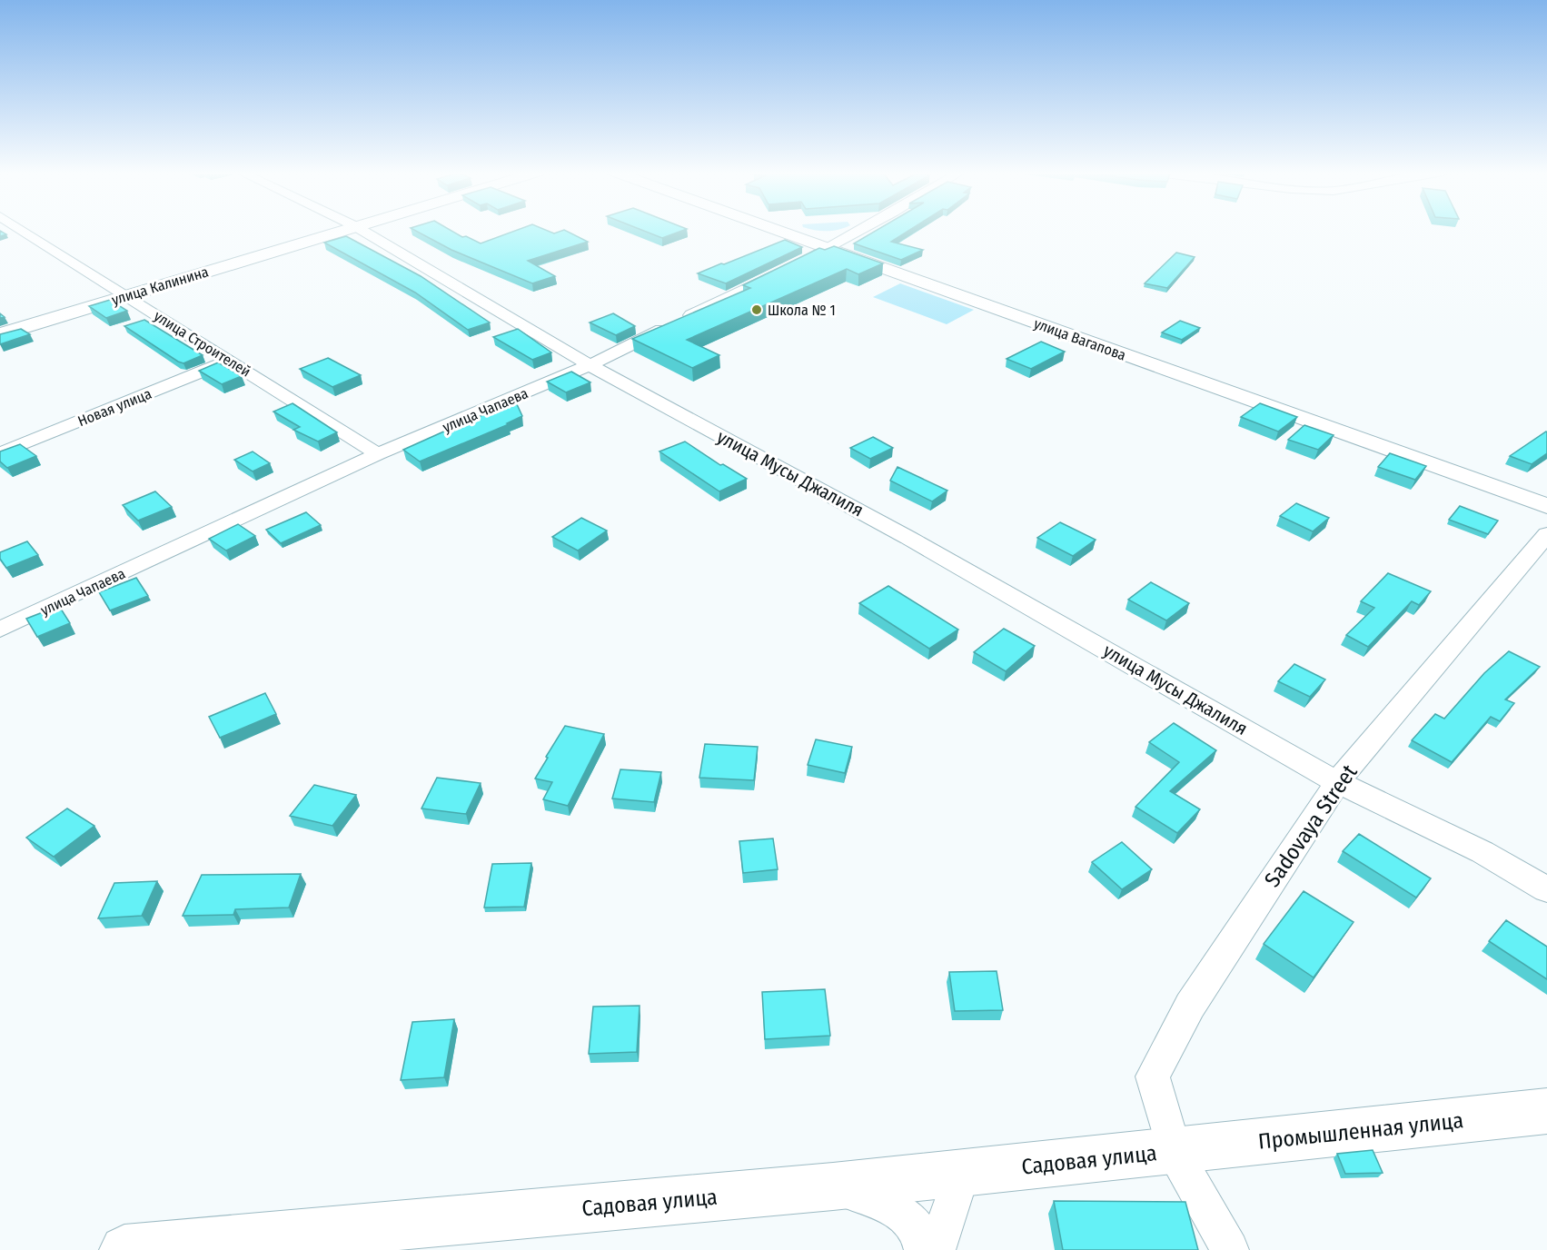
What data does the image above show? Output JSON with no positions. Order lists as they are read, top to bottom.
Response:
{
  "streets": {
    "highway": ["Промышленная улица", "Садовая улица"],
    "street": [
      "улица Калинина",
      "улица Вагапова",
      "улица Строителей",
      "Новая улица",
      "улица Чапаева",
      "улица Мусы Джалиля",
      "Sadovaya Street"
    ]
  },
  "crossings": [
    ["улица Калинина", "улица Строителей"],
    ["улица Вагапова", "улица Чапаева"],
    ["улица Строителей", "Новая улица"],
    ["улица Строителей", "улица Чапаева"],
    ["улица Чапаева", "улица Мусы Джалиля"],
    ["улица Мусы Джалиля", "Sadovaya Street"],
    ["Sadovaya Street", "Промышленная улица"],
    ["Sadovaya Street", "Садовая улица"],
    ["Промышленная улица", "Садовая улица"]
  ],
  "places": ["Школа № 1"]
}
